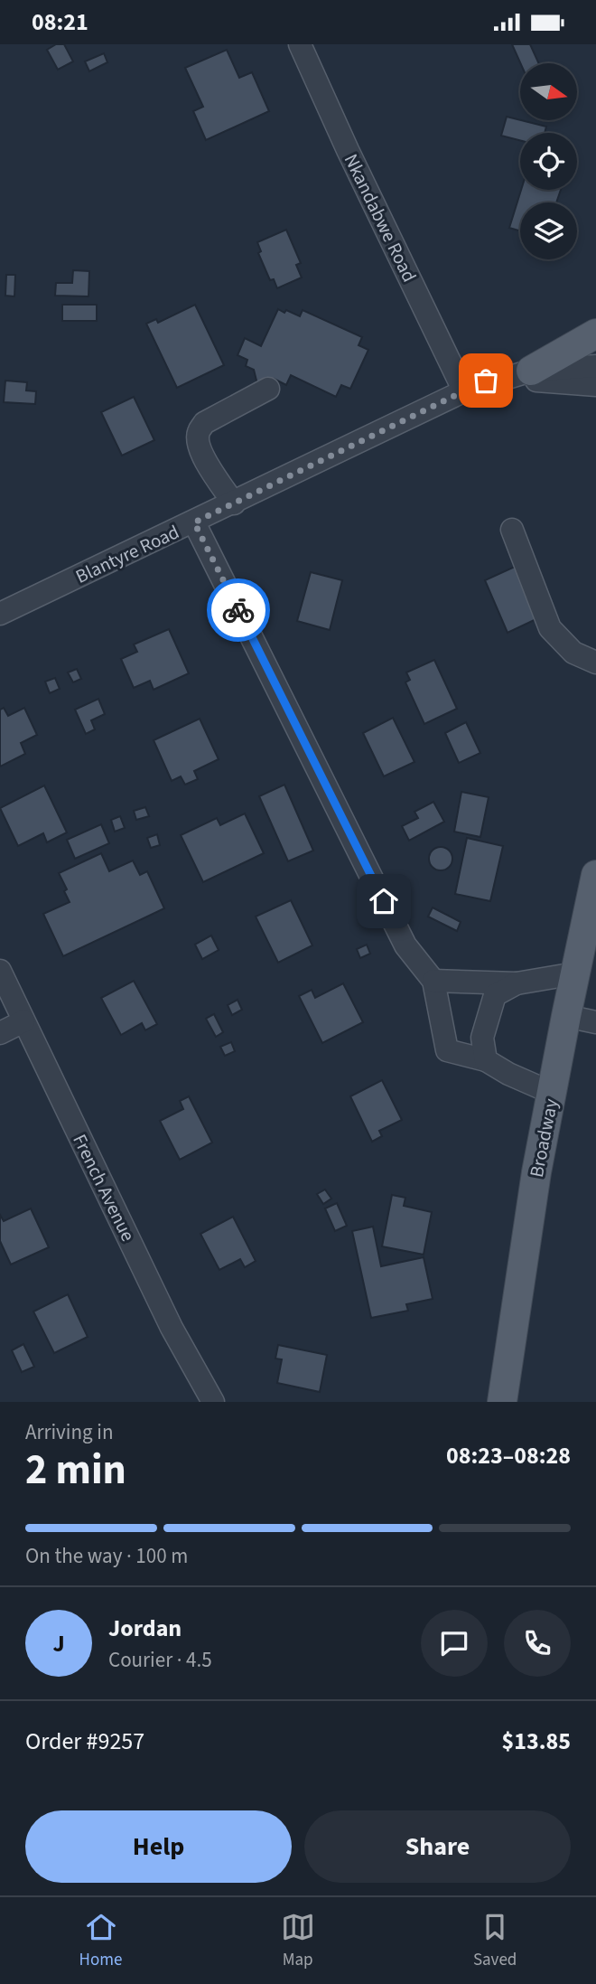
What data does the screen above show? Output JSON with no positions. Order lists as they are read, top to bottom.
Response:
{
  "streets": {
    "main road": ["Broadway"],
    "street": ["Nkandabwe Road", "Blantyre Road", "French Avenue"]
  },
  "crossings": [
    ["Nkandabwe Road", "Blantyre Road"]
  ],
  "north": "right",
  "page": {
    "status": "08:21",
    "heading": ["2 min", "Arriving in", "08:23–08:28"],
    "panel": [
      "Jordan",
      "Courier · 4.5",
      "Order #9257",
      "$13.85"
    ],
    "bar": "On the way · 100 m",
    "round": "J",
    "buttons": ["Help", "Share"],
    "tabs": ["Home", "Map", "Saved"]
  }
}
